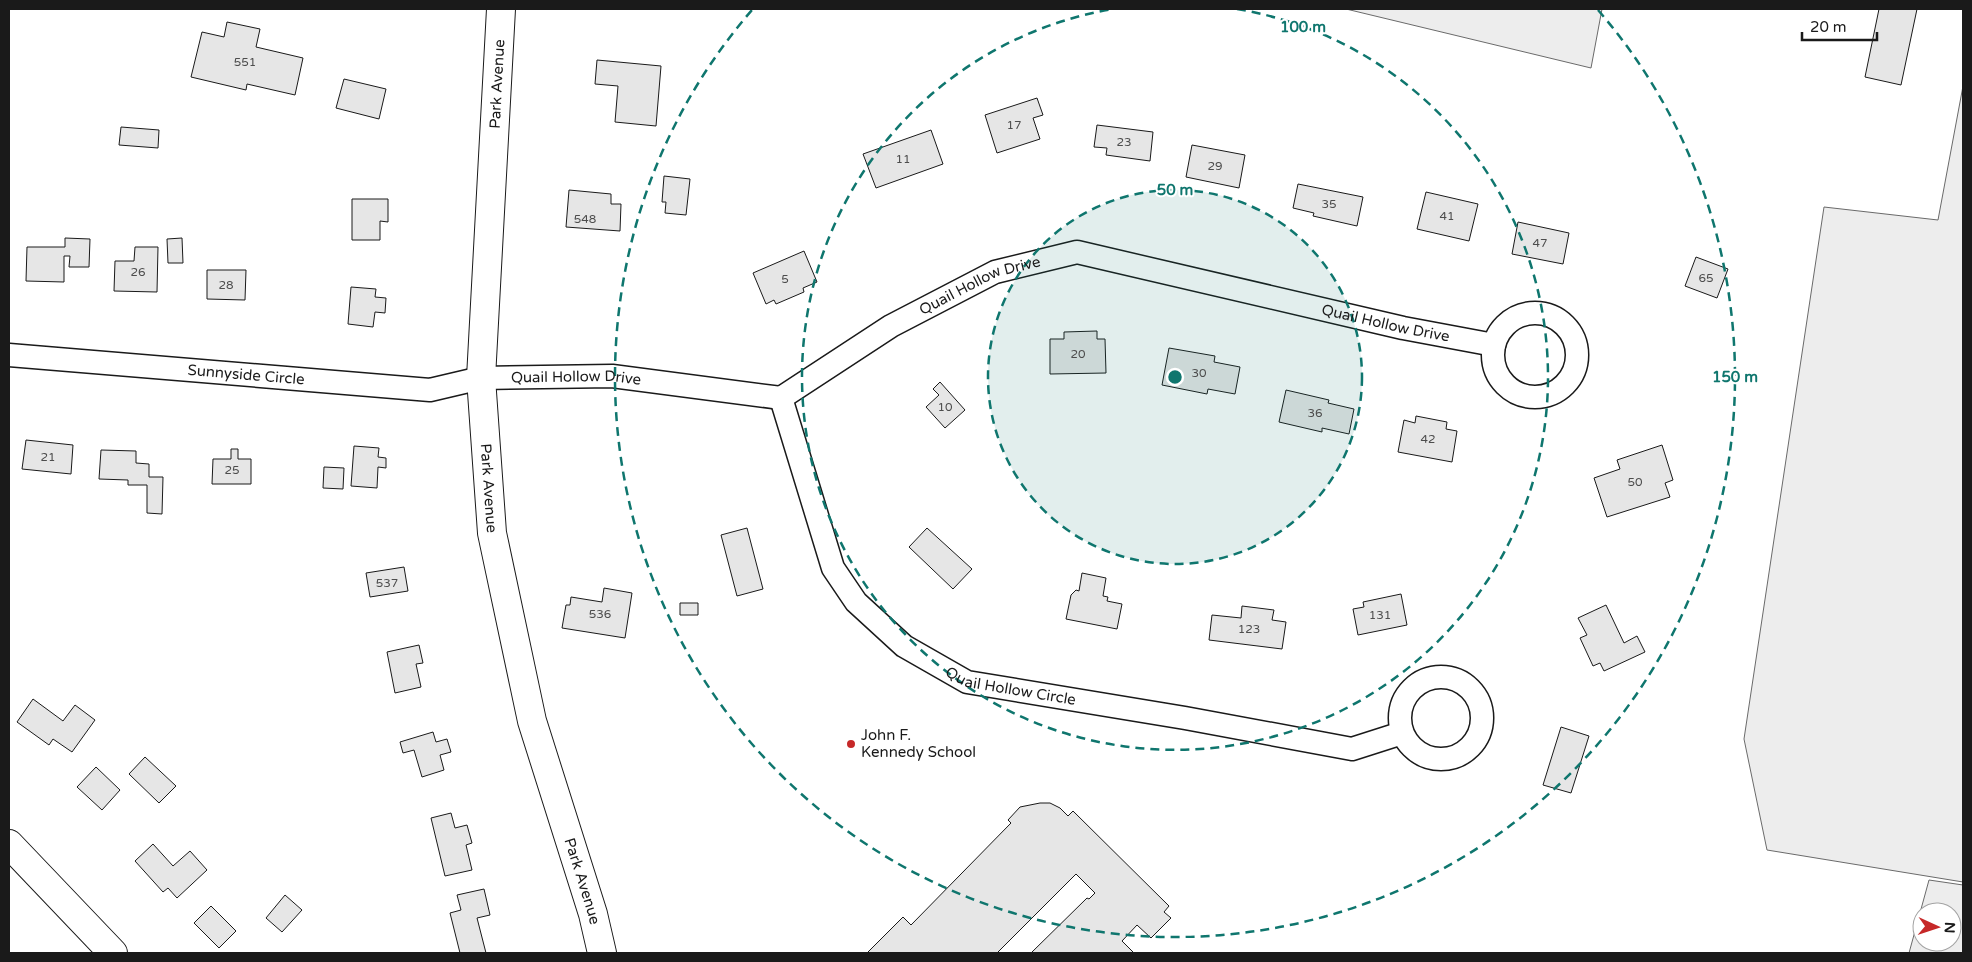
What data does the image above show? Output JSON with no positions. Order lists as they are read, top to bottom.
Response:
{
  "streets": {
    "main road": ["Park Avenue"],
    "street": ["Quail Hollow Drive", "Sunnyside Circle", "Quail Hollow Circle"]
  },
  "crossings": [
    ["Park Avenue", "Quail Hollow Drive"],
    ["Park Avenue", "Sunnyside Circle"],
    ["Quail Hollow Drive", "Sunnyside Circle"],
    ["Quail Hollow Drive", "Quail Hollow Circle"]
  ],
  "places": ["John F. Kennedy School"],
  "house_numbers": [
    "551",
    "17",
    "23",
    "11",
    "29",
    "35",
    "41",
    "548",
    "47",
    "26",
    "65",
    "5",
    "28",
    "20",
    "30",
    "10",
    "36",
    "42",
    "21",
    "25",
    "50",
    "537",
    "536",
    "131",
    "123"
  ],
  "scale_bar": "20 m",
  "north": "right",
  "rings": ["100 m", "50 m", "150 m"]
}
